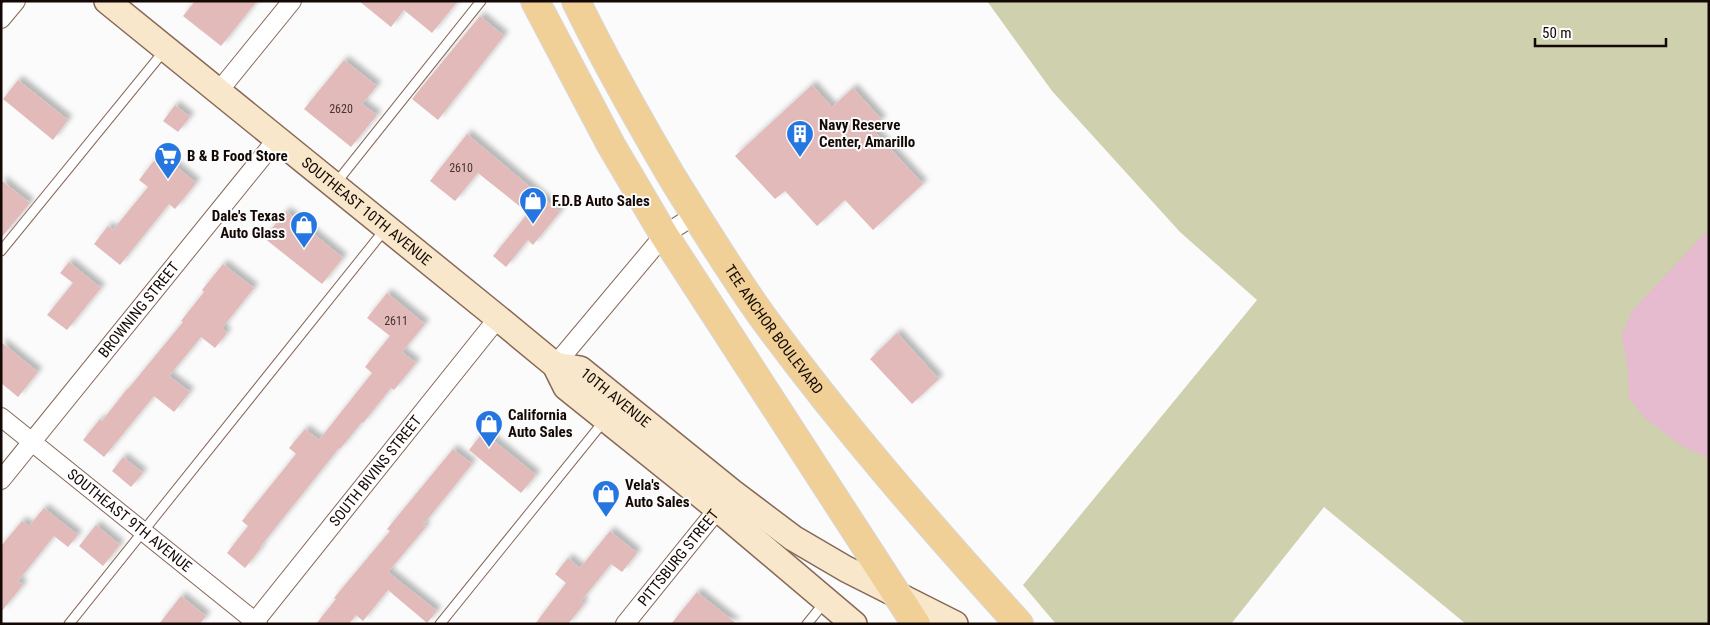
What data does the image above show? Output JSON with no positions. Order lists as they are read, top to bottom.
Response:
{
  "streets": {
    "main road": ["SOUTHEAST 10TH AVENUE", "TEE ANCHOR BOULEVARD", "10TH AVENUE"],
    "street": [
      "BROWNING STREET",
      "SOUTH BIVINS STREET",
      "SOUTHEAST 9TH AVENUE",
      "PITTSBURG STREET"
    ]
  },
  "crossings": [
    ["SOUTHEAST 10TH AVENUE", "BROWNING STREET"],
    ["SOUTHEAST 10TH AVENUE", "10TH AVENUE"],
    ["SOUTHEAST 10TH AVENUE", "SOUTH BIVINS STREET"],
    ["BROWNING STREET", "SOUTHEAST 9TH AVENUE"],
    ["10TH AVENUE", "PITTSBURG STREET"],
    ["SOUTH BIVINS STREET", "SOUTHEAST 9TH AVENUE"]
  ],
  "places": {
    "building": ["Navy Reserve Center, Amarillo"],
    "supermarket": ["B & B Food Store"],
    "shop": [
      "F.D.B Auto Sales",
      "Dale's Texas Auto Glass",
      "California Auto Sales",
      "Vela's Auto Sales"
    ]
  },
  "house_numbers": ["2620", "2610", "2611"],
  "scale_bar": "50 m"
}
